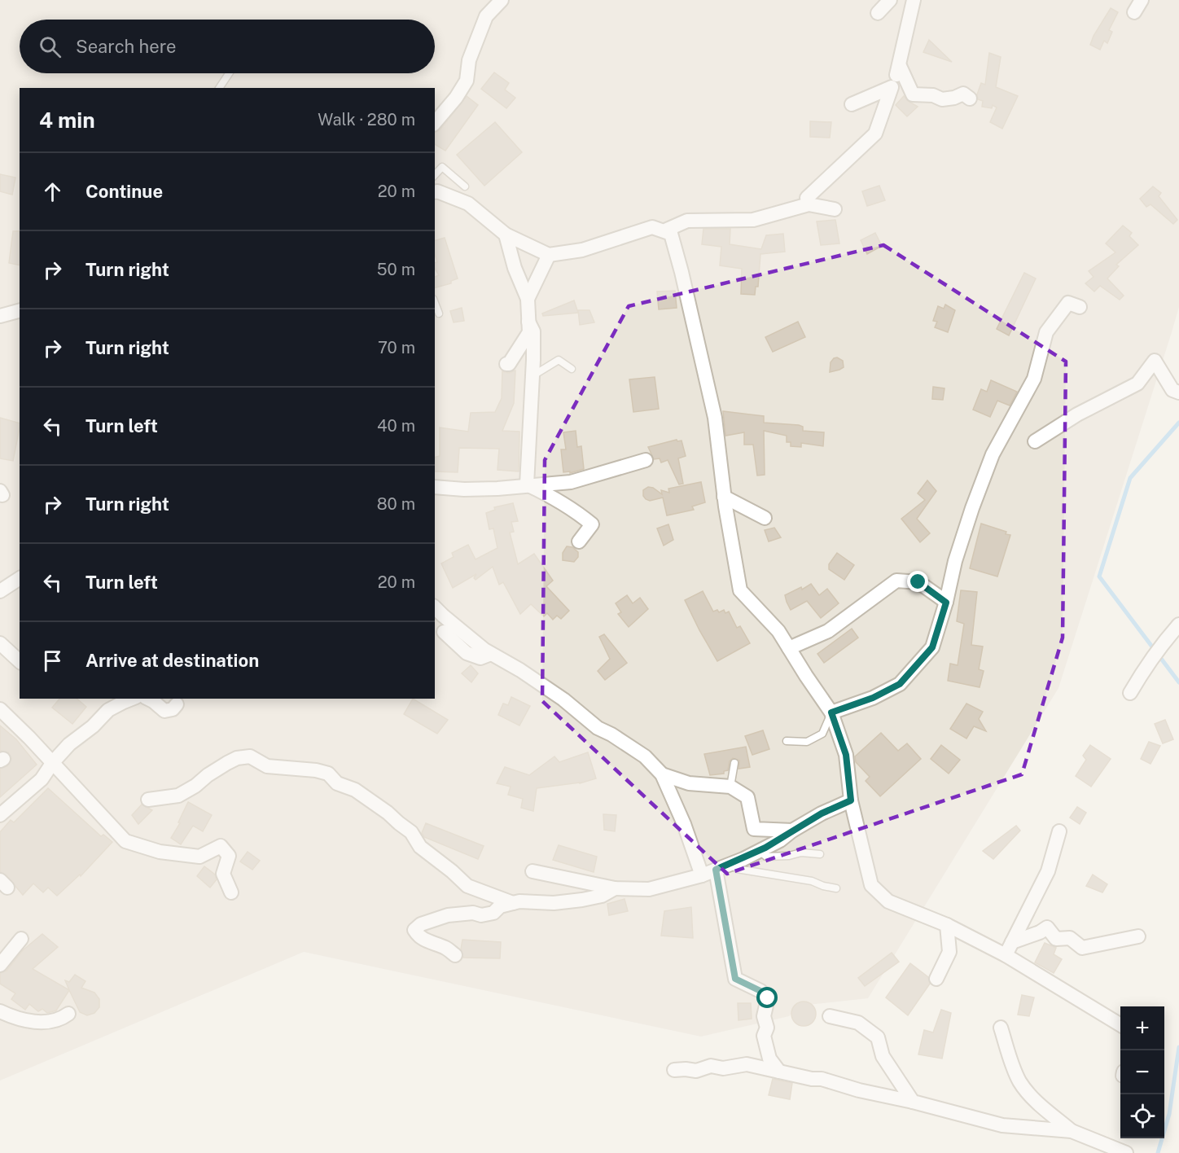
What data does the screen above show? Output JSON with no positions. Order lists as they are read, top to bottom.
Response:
{
  "page": {
    "search": "Search here",
    "heading": ["4 min", "Walk · 280 m"],
    "list": [
      ["Continue", "20 m"],
      ["Turn right", "50 m"],
      ["Turn right", "70 m"],
      ["Turn left", "40 m"],
      ["Turn right", "80 m"],
      ["Turn left", "20 m"],
      "Arrive at destination"
    ],
    "map_buttons": ["+", "−"]
  }
}
